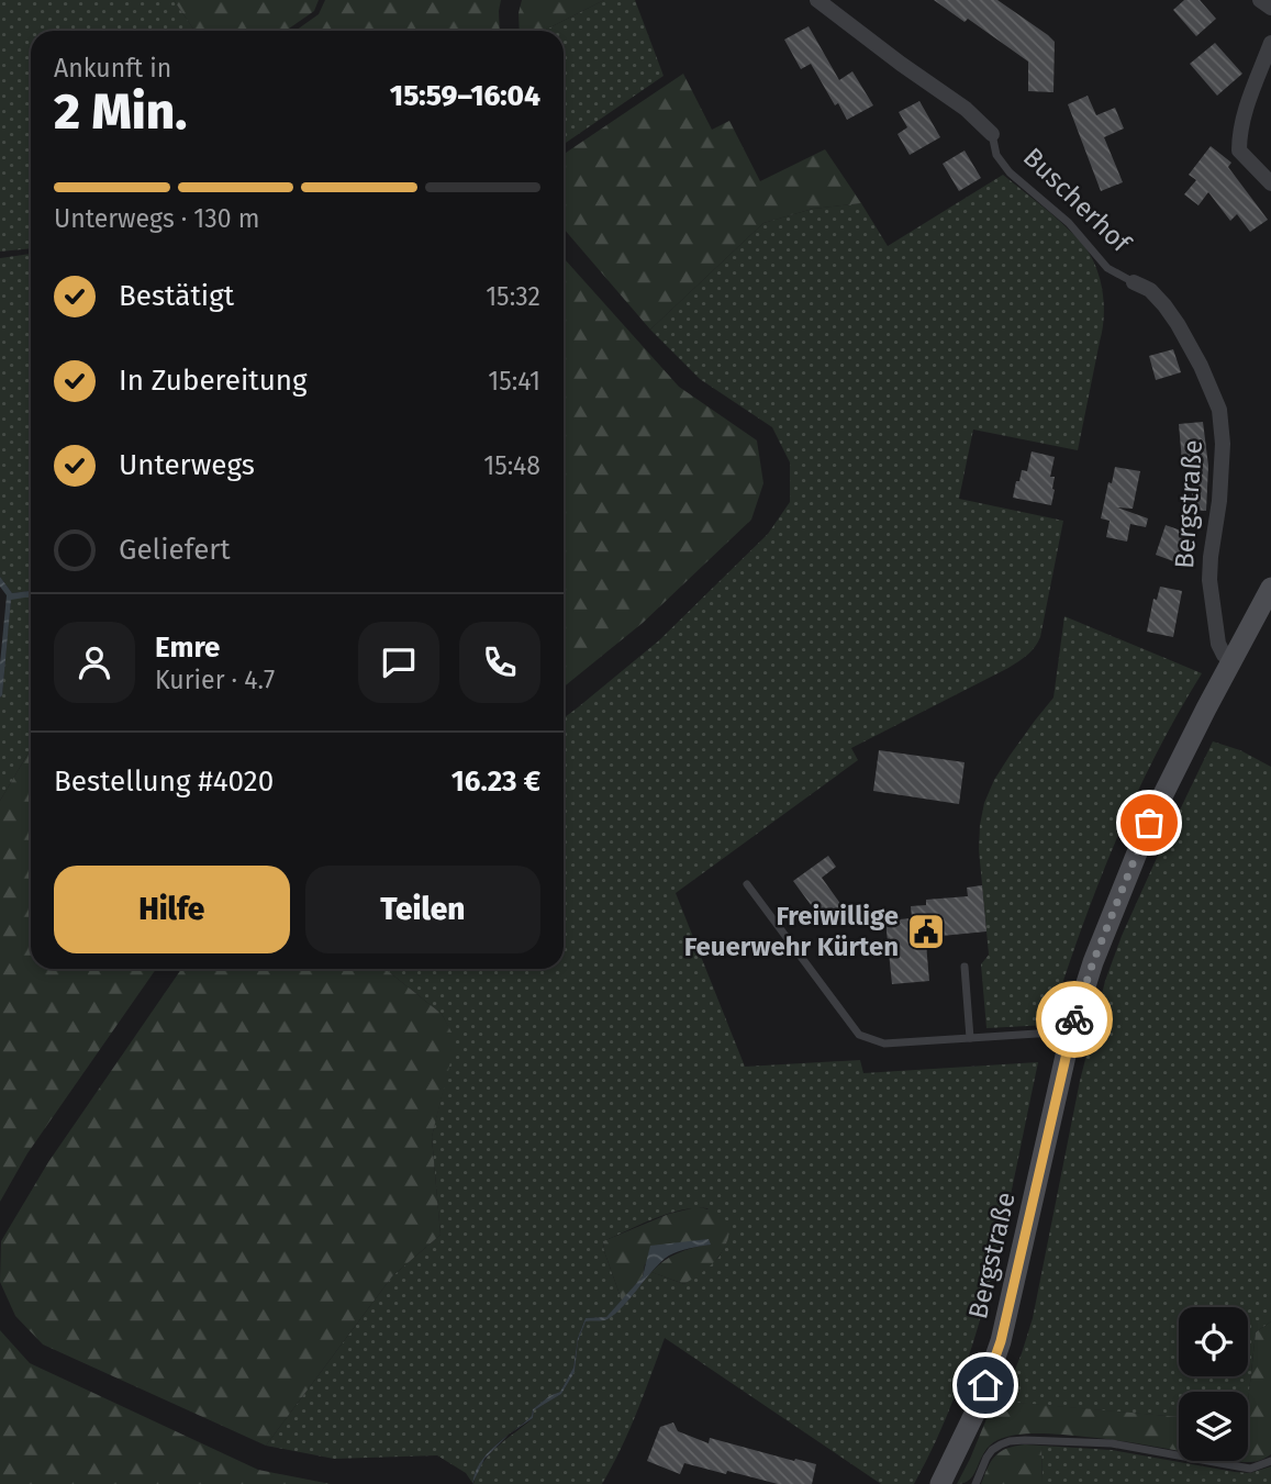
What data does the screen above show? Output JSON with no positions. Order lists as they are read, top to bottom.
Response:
{
  "streets": {
    "main road": ["Bergstraße"],
    "street": ["Buscherhof"]
  },
  "crossings": [
    ["Buscherhof", "Bergstraße"]
  ],
  "places": {
    "public building": ["Freiwillige Feuerwehr Kürten"]
  },
  "page": {
    "heading": ["2 Min.", "Ankunft in", "15:59–16:04"],
    "panel": [
      "Emre",
      "Kurier · 4.7",
      "Bestellung #4020",
      "16.23 €"
    ],
    "bar": "Unterwegs · 130 m",
    "list": [
      ["Bestätigt", "15:32"],
      ["In Zubereitung", "15:41"],
      ["Unterwegs", "15:48"],
      "Geliefert"
    ],
    "buttons": ["Hilfe", "Teilen"]
  }
}
